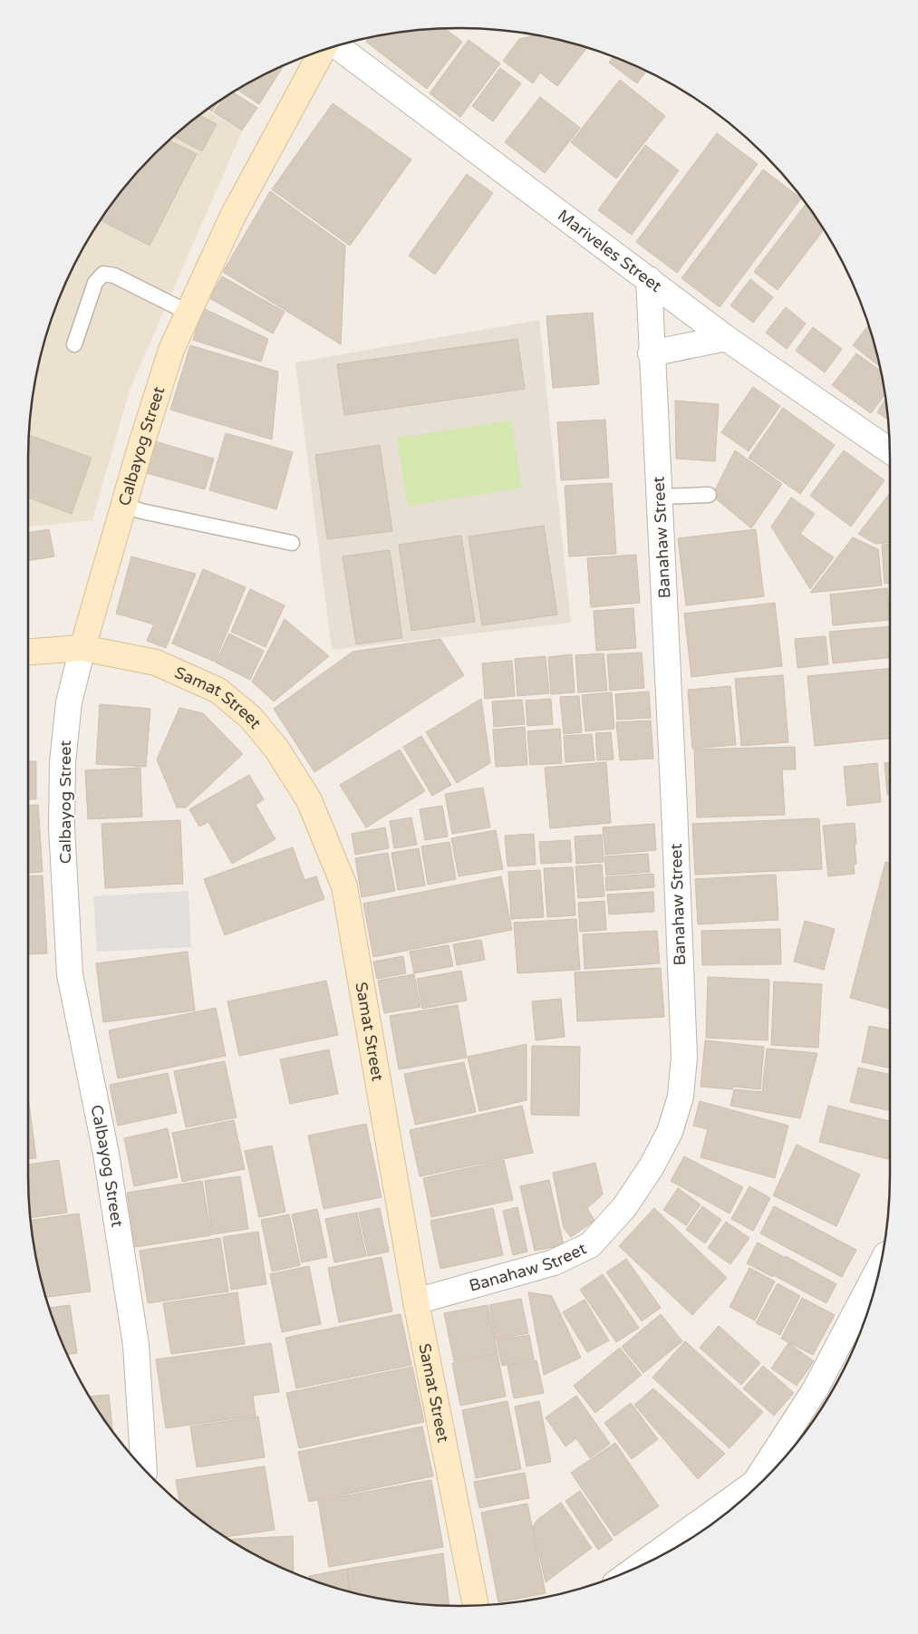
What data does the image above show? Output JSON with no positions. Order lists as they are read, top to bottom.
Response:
{
  "streets": {
    "street": [
      "Mariveles Street",
      "Calbayog Street",
      "Banahaw Street",
      "Samat Street"
    ]
  },
  "crossings": [
    ["Mariveles Street", "Banahaw Street"],
    ["Calbayog Street", "Samat Street"],
    ["Banahaw Street", "Samat Street"]
  ]
}
